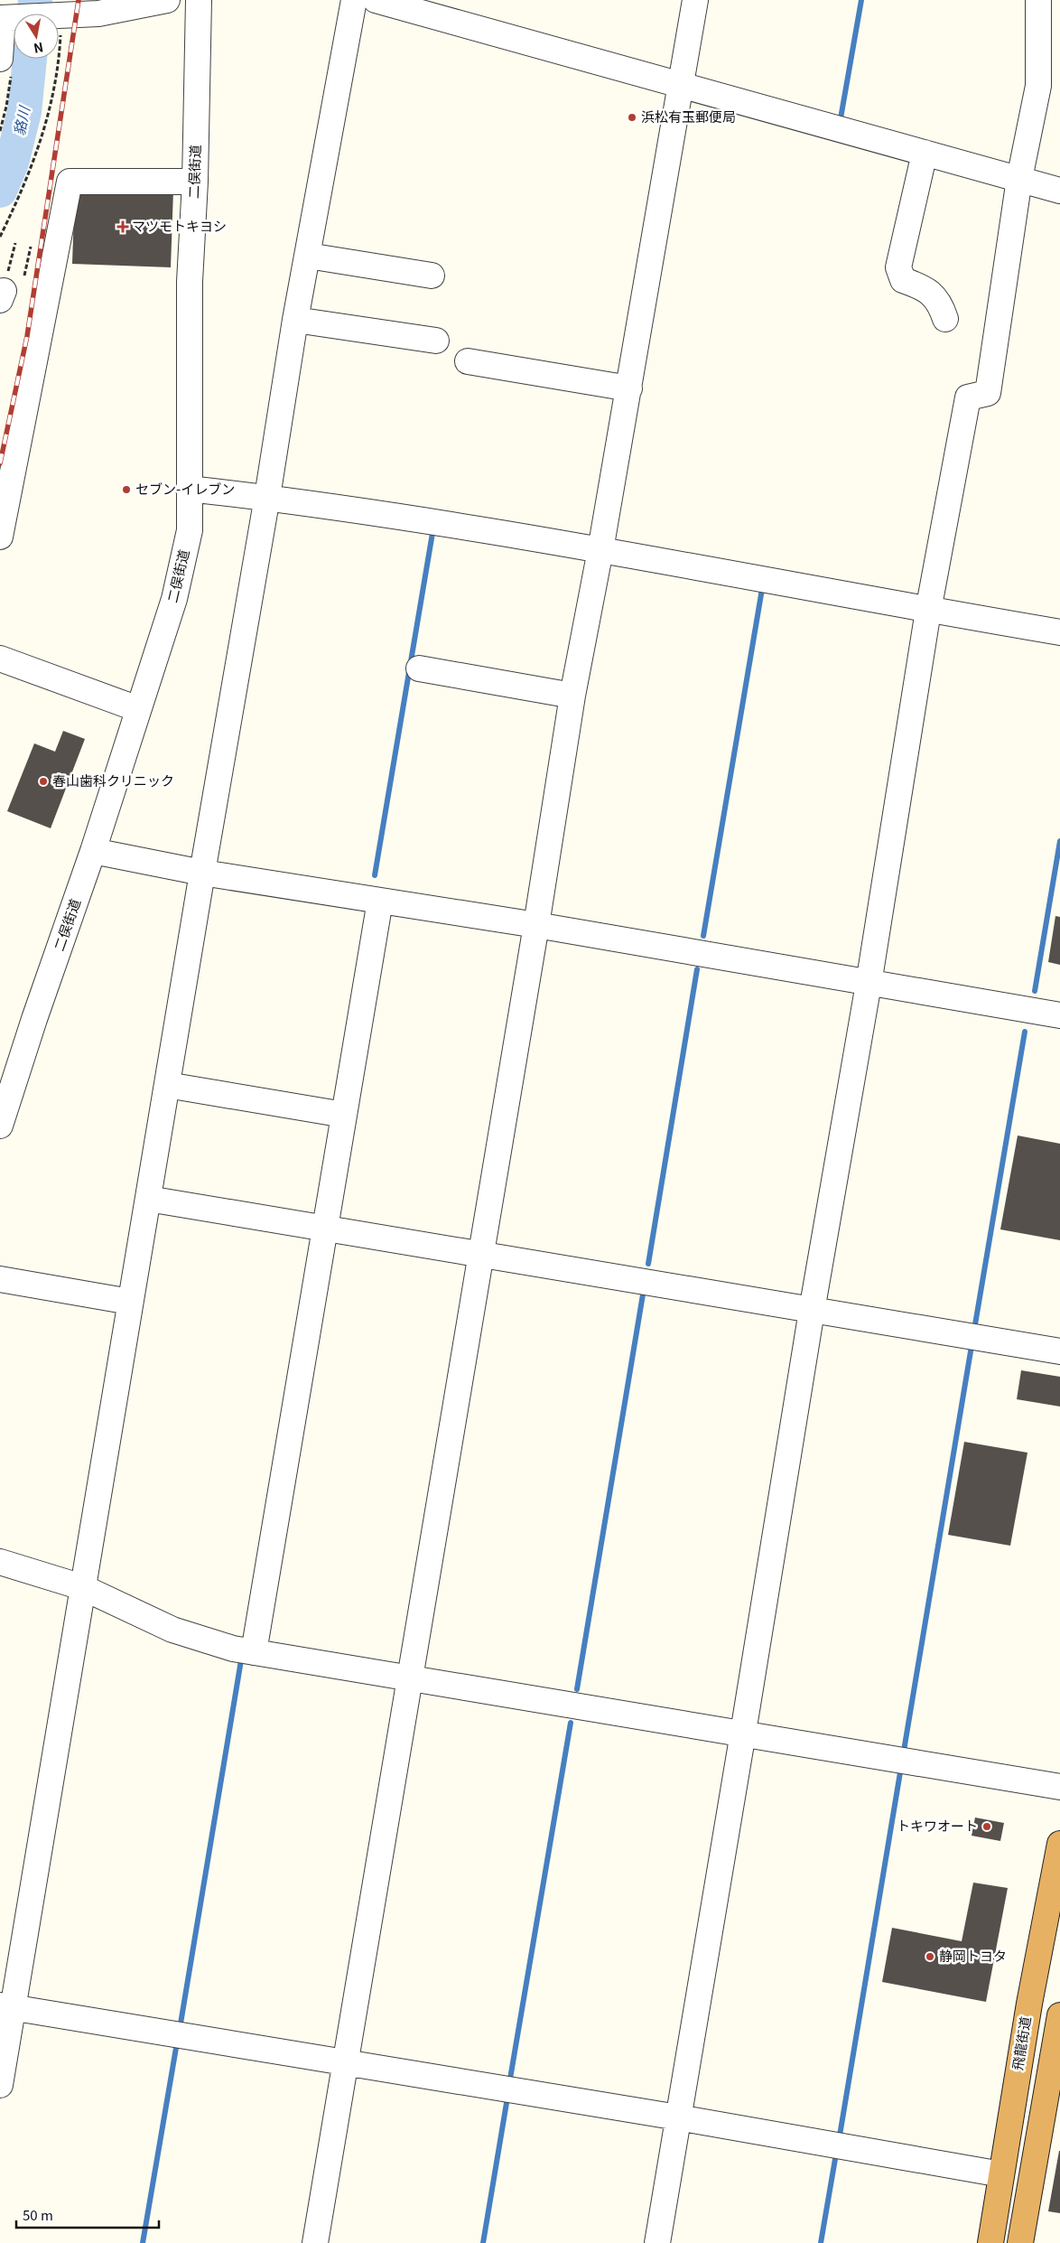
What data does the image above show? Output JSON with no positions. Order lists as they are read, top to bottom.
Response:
{
  "streets": {
    "highway": ["飛龍街道"],
    "street": ["二俣街道"]
  },
  "water": ["貉川"],
  "places": {
    "other": [
      "浜松有玉郵便局",
      "セブン-イレブン",
      "春山歯科クリニック",
      "トキワオート",
      "静岡トヨタ"
    ],
    "health": ["マツモトキヨシ"]
  },
  "scale_bar": "50 m",
  "north": "bottom"
}
